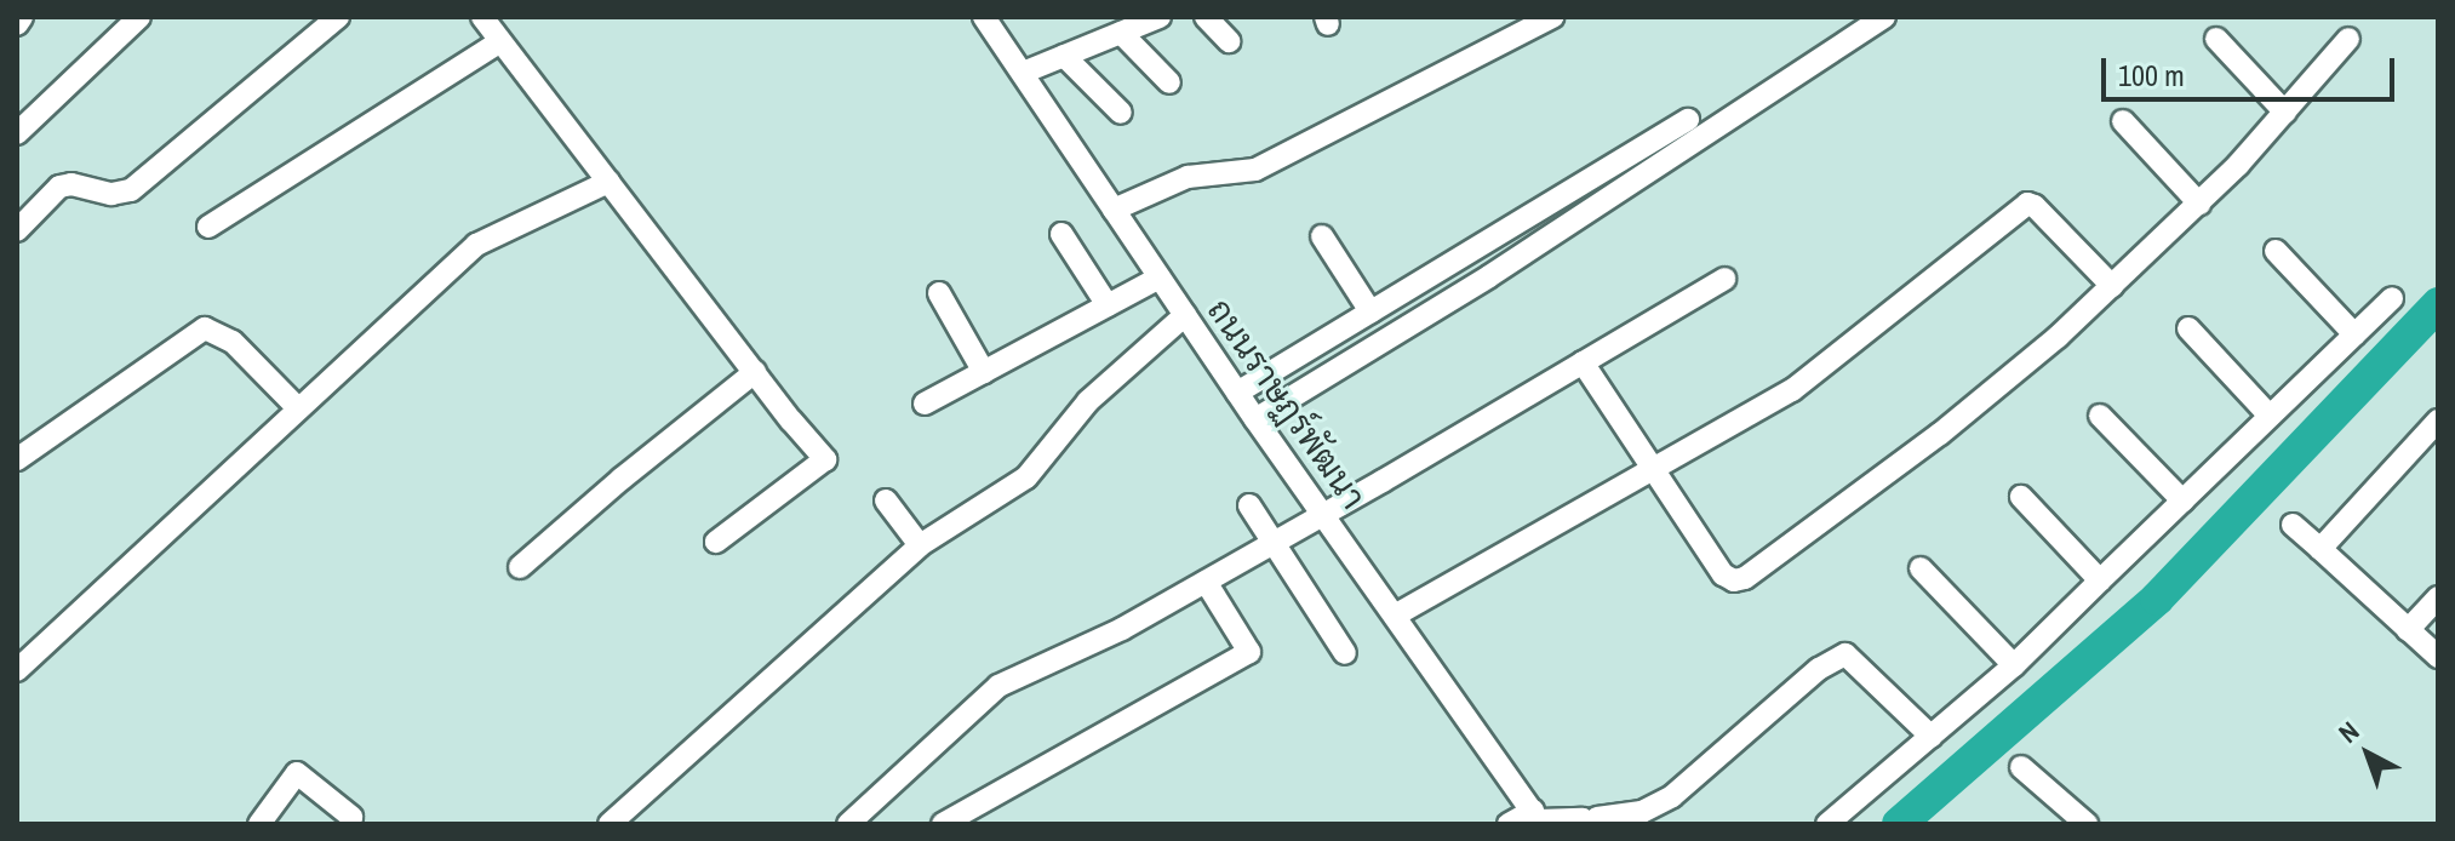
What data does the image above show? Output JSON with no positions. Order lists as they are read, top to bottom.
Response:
{
  "streets": {
    "street": ["ถนนราษฏร์พัฒนา"]
  },
  "scale_bar": "100 m",
  "north": "top left"
}
